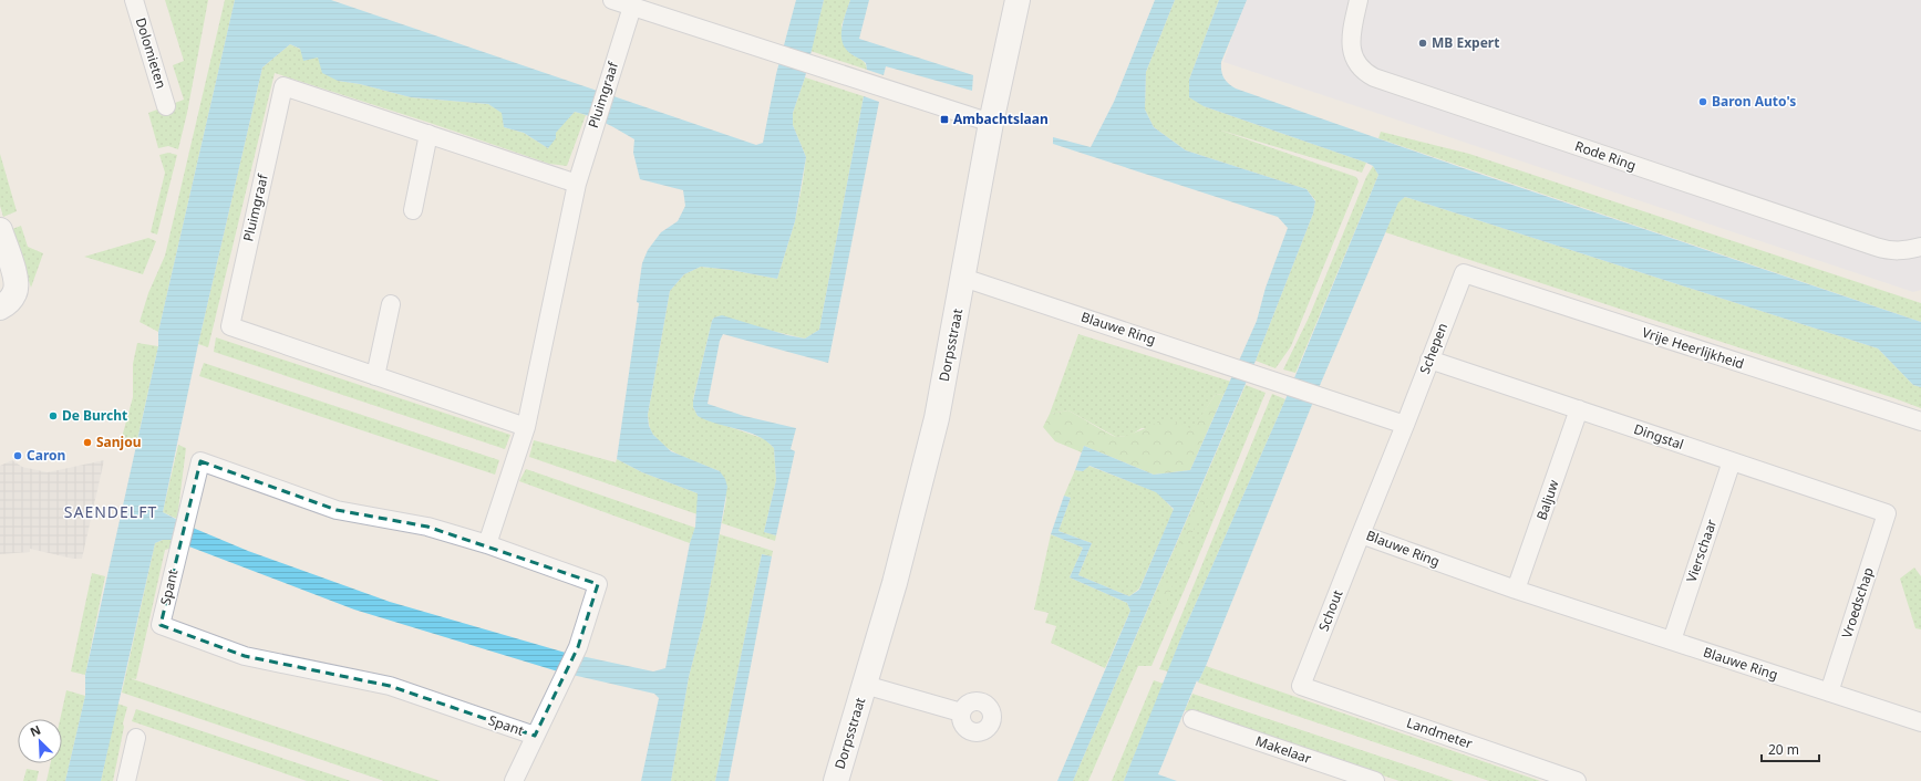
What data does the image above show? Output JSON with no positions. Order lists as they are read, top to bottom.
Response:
{
  "streets": {
    "street": [
      "Dolomieten",
      "Pluimgraaf",
      "Rode Ring",
      "Blauwe Ring",
      "Dorpsstraat",
      "Schepen",
      "Vrije Heerlijkheid",
      "Dingstal",
      "Baljuw",
      "Vierschaar",
      "Spant",
      "Vroedschap",
      "Schout",
      "Landmeter",
      "Makelaar"
    ]
  },
  "crossings": [
    ["Pluimgraaf", "Spant"],
    ["Blauwe Ring", "Dorpsstraat"],
    ["Blauwe Ring", "Schepen"],
    ["Blauwe Ring", "Baljuw"],
    ["Blauwe Ring", "Vierschaar"],
    ["Blauwe Ring", "Vroedschap"],
    ["Blauwe Ring", "Schout"],
    ["Schepen", "Vrije Heerlijkheid"],
    ["Schepen", "Dingstal"],
    ["Dingstal", "Baljuw"],
    ["Dingstal", "Vierschaar"],
    ["Dingstal", "Vroedschap"],
    ["Schout", "Landmeter"]
  ],
  "districts": ["SAENDELFT"],
  "places": {
    "other": [
      "MB Expert",
      "Baron Auto's",
      "De Burcht",
      "Sanjou",
      "Caron"
    ],
    "transit": ["Ambachtslaan"]
  },
  "scale_bar": "20 m",
  "north": "top left"
}
